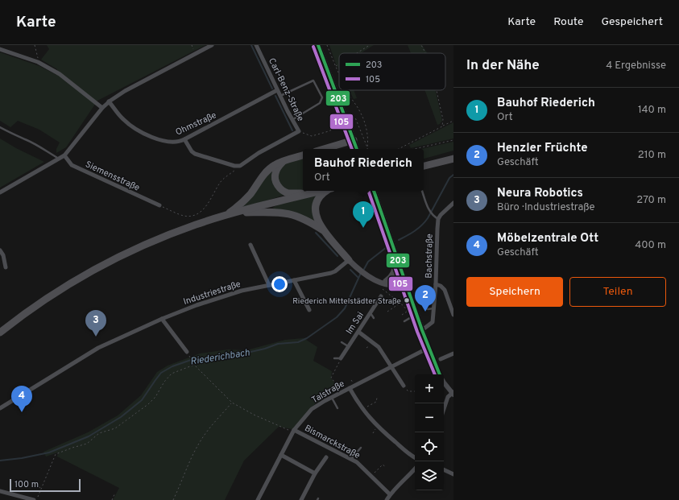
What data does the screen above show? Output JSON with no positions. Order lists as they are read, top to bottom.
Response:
{
  "streets": {
    "street": [
      "Carl-Benz-Straße",
      "Ohmstraße",
      "Siemensstraße",
      "Bachstraße",
      "Industriestraße",
      "Im Sai",
      "Talstraße",
      "Bismarckstraße"
    ]
  },
  "crossings": [
    ["Carl-Benz-Straße", "Ohmstraße"],
    ["Talstraße", "Bismarckstraße"]
  ],
  "water": ["Riederichbach"],
  "places": ["Riederich Mittelstädter Straße"],
  "lines": ["transit line 203", "transit line 105"],
  "legend": ["203", "105"],
  "scale_bar": "100 m",
  "page": {
    "header": "Karte",
    "nav": ["Karte", "Route", "Gespeichert"],
    "heading": ["In der Nähe", "4 Ergebnisse"],
    "list": [
      {
        "mark": "1",
        "name": "Bauhof Riederich",
        "note": "Ort",
        "value": "140 m"
      },
      {
        "mark": "2",
        "name": "Henzler Früchte",
        "note": "Geschäft",
        "value": "210 m"
      },
      {
        "mark": "3",
        "name": "Neura Robotics",
        "note": "Büro · Industriestraße",
        "value": "270 m"
      },
      {
        "mark": "4",
        "name": "Möbelzentrale Ott",
        "note": "Geschäft",
        "value": "400 m"
      }
    ],
    "popup": ["Bauhof Riederich", "Ort"],
    "pins": [
      "1",
      "2",
      "3",
      "4"
    ],
    "buttons": ["Speichern", "Teilen"],
    "map_buttons": ["+", "−"],
    "scale": "100 m"
  }
}
